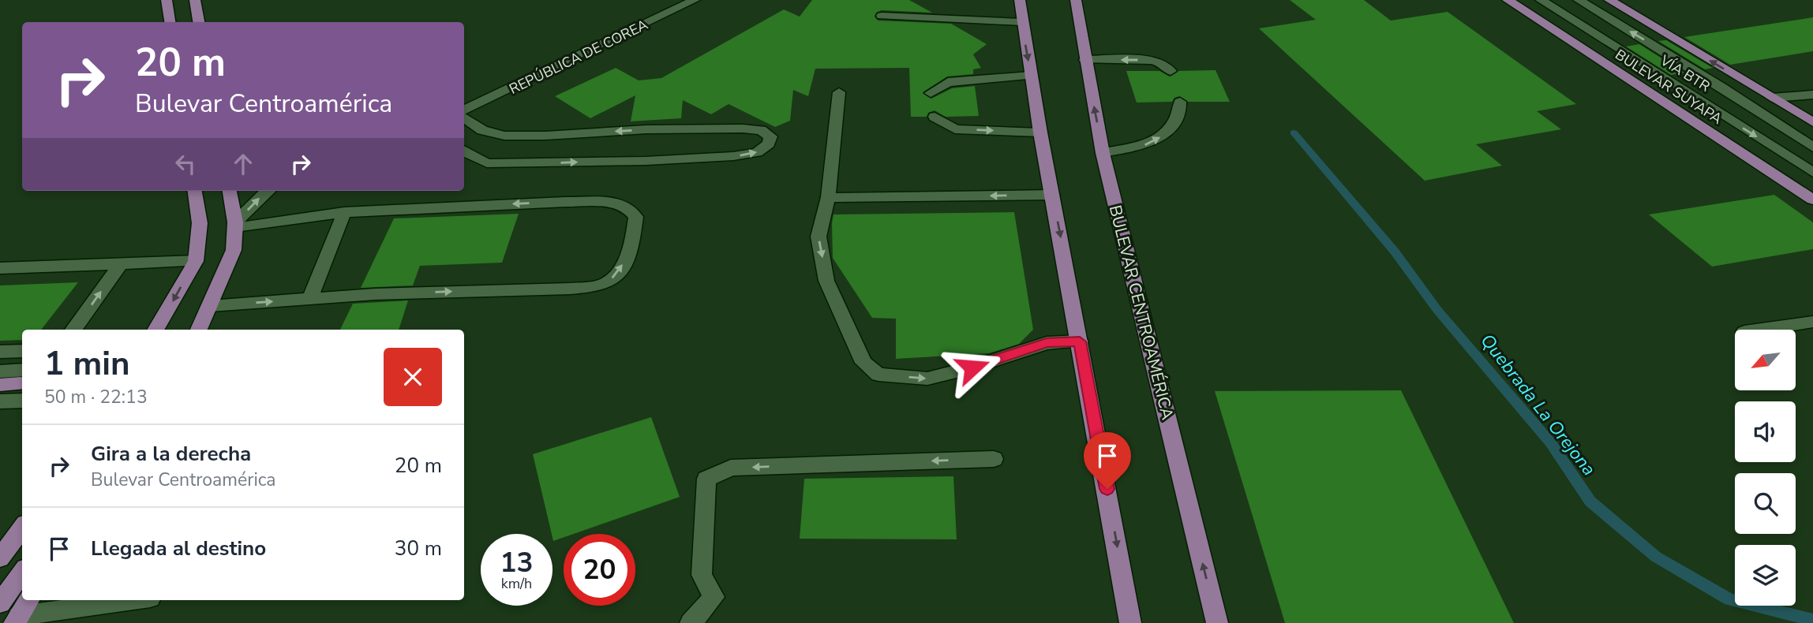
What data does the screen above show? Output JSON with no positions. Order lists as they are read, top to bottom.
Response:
{
  "streets": {
    "main road": ["BULEVAR SUYAPA", "BULEVAR CENTROAMÉRICA"],
    "street": ["REPÚBLICA DE COREA", "VÍA BTR"]
  },
  "water": ["Quebrada La Orejona"],
  "north": "bottom left",
  "page": {
    "turn": ["20 m", "Bulevar Centroamérica"],
    "heading": ["1 min", "50 m · 22:13"],
    "list": [
      {
        "name": "Gira a la derecha",
        "note": "Bulevar Centroamérica",
        "value": "20 m"
      },
      {
        "name": "Llegada al destino",
        "value": "30 m"
      }
    ],
    "speed": "13 km/h",
    "limit": "20"
  }
}
